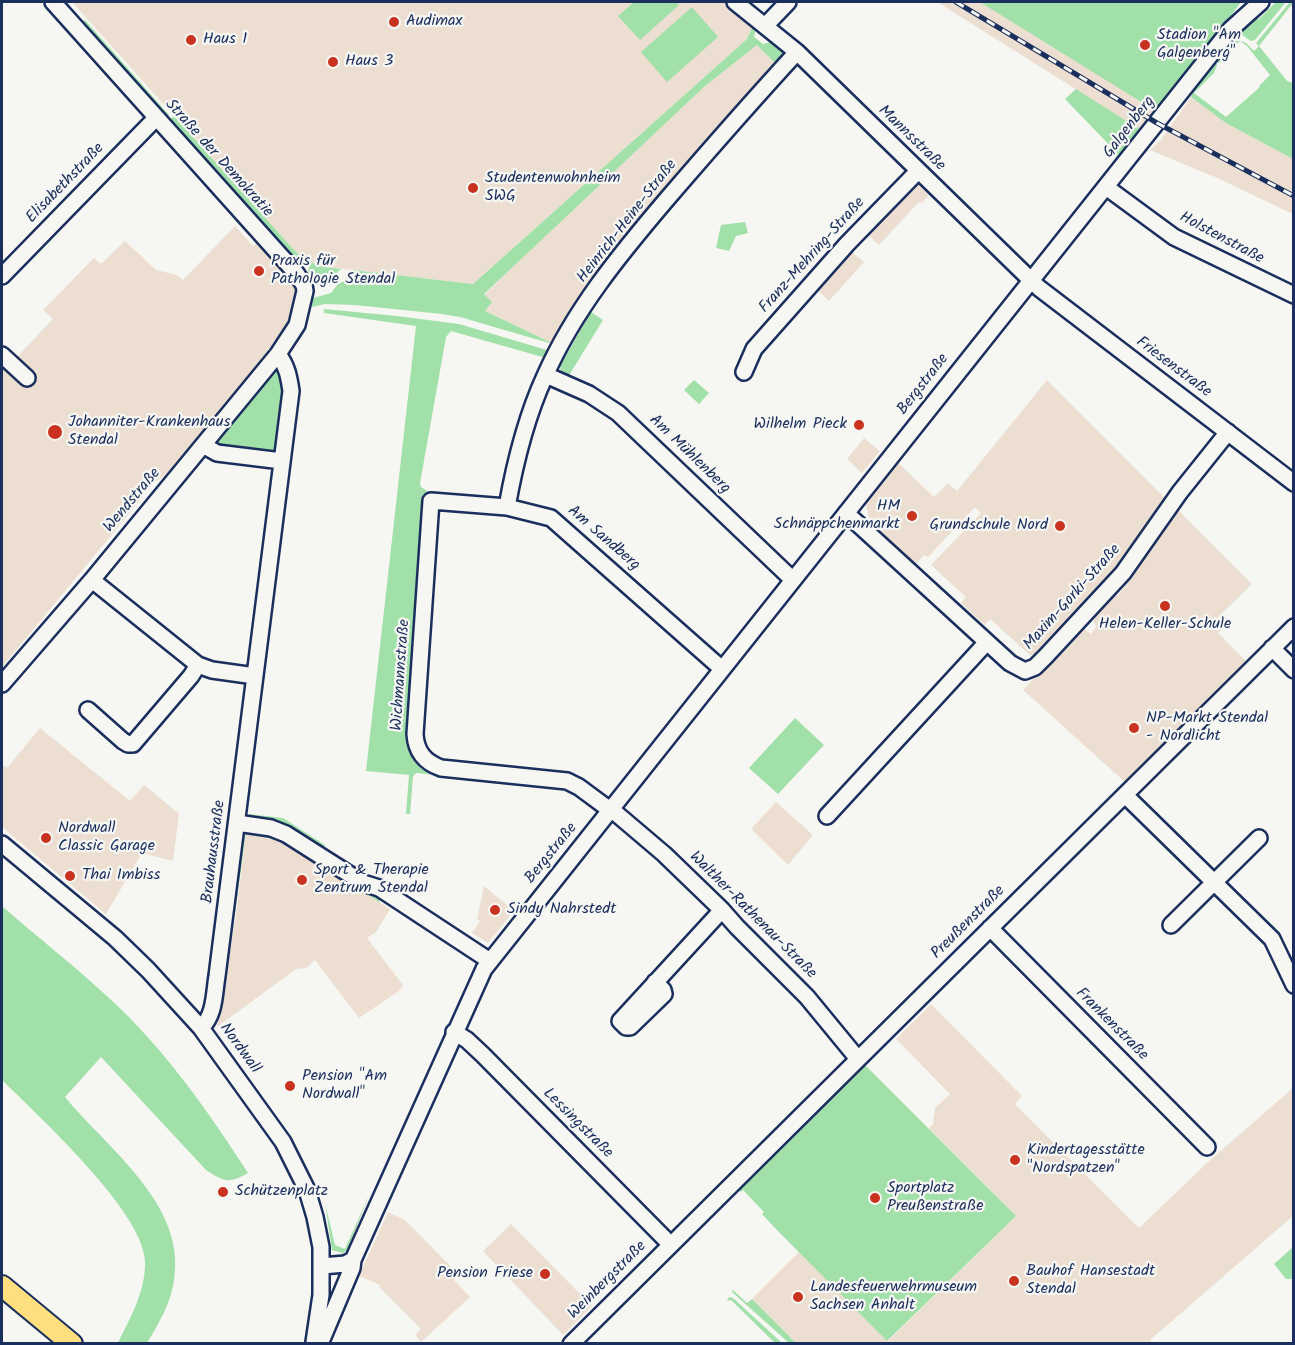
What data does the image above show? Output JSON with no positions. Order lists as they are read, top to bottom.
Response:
{
  "streets": {
    "street": [
      "Galgenberg",
      "Mannsstraße",
      "Straße der Demokratie",
      "Elisabethstraße",
      "Heinrich-Heine-Straße",
      "Holstenstraße",
      "Franz-Mehring-Straße",
      "Friesenstraße",
      "Bergstraße",
      "Am Mühlenberg",
      "Wendstraße",
      "Am Sandberg",
      "Maxim-Gorki-Straße",
      "Wichmannstraße",
      "Brauhausstraße",
      "Walther-Rathenau-Straße",
      "Preußenstraße",
      "Frankenstraße",
      "Nordwall",
      "Lessingstraße",
      "Weinbergstraße"
    ]
  },
  "crossings": [
    ["Galgenberg", "Mannsstraße"],
    ["Galgenberg", "Holstenstraße"],
    ["Galgenberg", "Friesenstraße"],
    ["Galgenberg", "Bergstraße"],
    ["Mannsstraße", "Heinrich-Heine-Straße"],
    ["Mannsstraße", "Franz-Mehring-Straße"],
    ["Mannsstraße", "Friesenstraße"],
    ["Mannsstraße", "Bergstraße"],
    ["Straße der Demokratie", "Elisabethstraße"],
    ["Straße der Demokratie", "Wendstraße"],
    ["Straße der Demokratie", "Brauhausstraße"],
    ["Heinrich-Heine-Straße", "Am Mühlenberg"],
    ["Heinrich-Heine-Straße", "Am Sandberg"],
    ["Friesenstraße", "Bergstraße"],
    ["Friesenstraße", "Maxim-Gorki-Straße"],
    ["Bergstraße", "Am Mühlenberg"],
    ["Bergstraße", "Am Sandberg"],
    ["Bergstraße", "Wichmannstraße"],
    ["Bergstraße", "Walther-Rathenau-Straße"],
    ["Bergstraße", "Lessingstraße"],
    ["Wendstraße", "Brauhausstraße"],
    ["Am Sandberg", "Wichmannstraße"],
    ["Wichmannstraße", "Walther-Rathenau-Straße"],
    ["Brauhausstraße", "Nordwall"],
    ["Walther-Rathenau-Straße", "Preußenstraße"],
    ["Preußenstraße", "Frankenstraße"],
    ["Preußenstraße", "Lessingstraße"],
    ["Preußenstraße", "Weinbergstraße"],
    ["Lessingstraße", "Weinbergstraße"]
  ],
  "places": [
    "Audimax",
    "Haus 1",
    "Stadion \"Am Galgenberg\"",
    "Haus 3",
    "Studentenwohnheim SWG",
    "Praxis für Pathologie Stendal",
    "Wilhelm Pieck",
    "Johanniter-Krankenhaus Stendal",
    "HM Schnäppchenmarkt",
    "Grundschule Nord",
    "Helen-Keller-Schule",
    "NP-Markt Stendal - Nordlicht",
    "Nordwall Classic Garage",
    "Thai Imbiss",
    "Sport & Therapie Zentrum Stendal",
    "Sindy Nahrstedt",
    "Pension \"Am Nordwall\"",
    "Kindertagesstätte \"Nordspatzen\"",
    "Schützenplatz",
    "Sportplatz Preußenstraße",
    "Pension Friese",
    "Bauhof Hansestadt Stendal",
    "Landesfeuerwehrmuseum Sachsen Anhalt"
  ]
}
